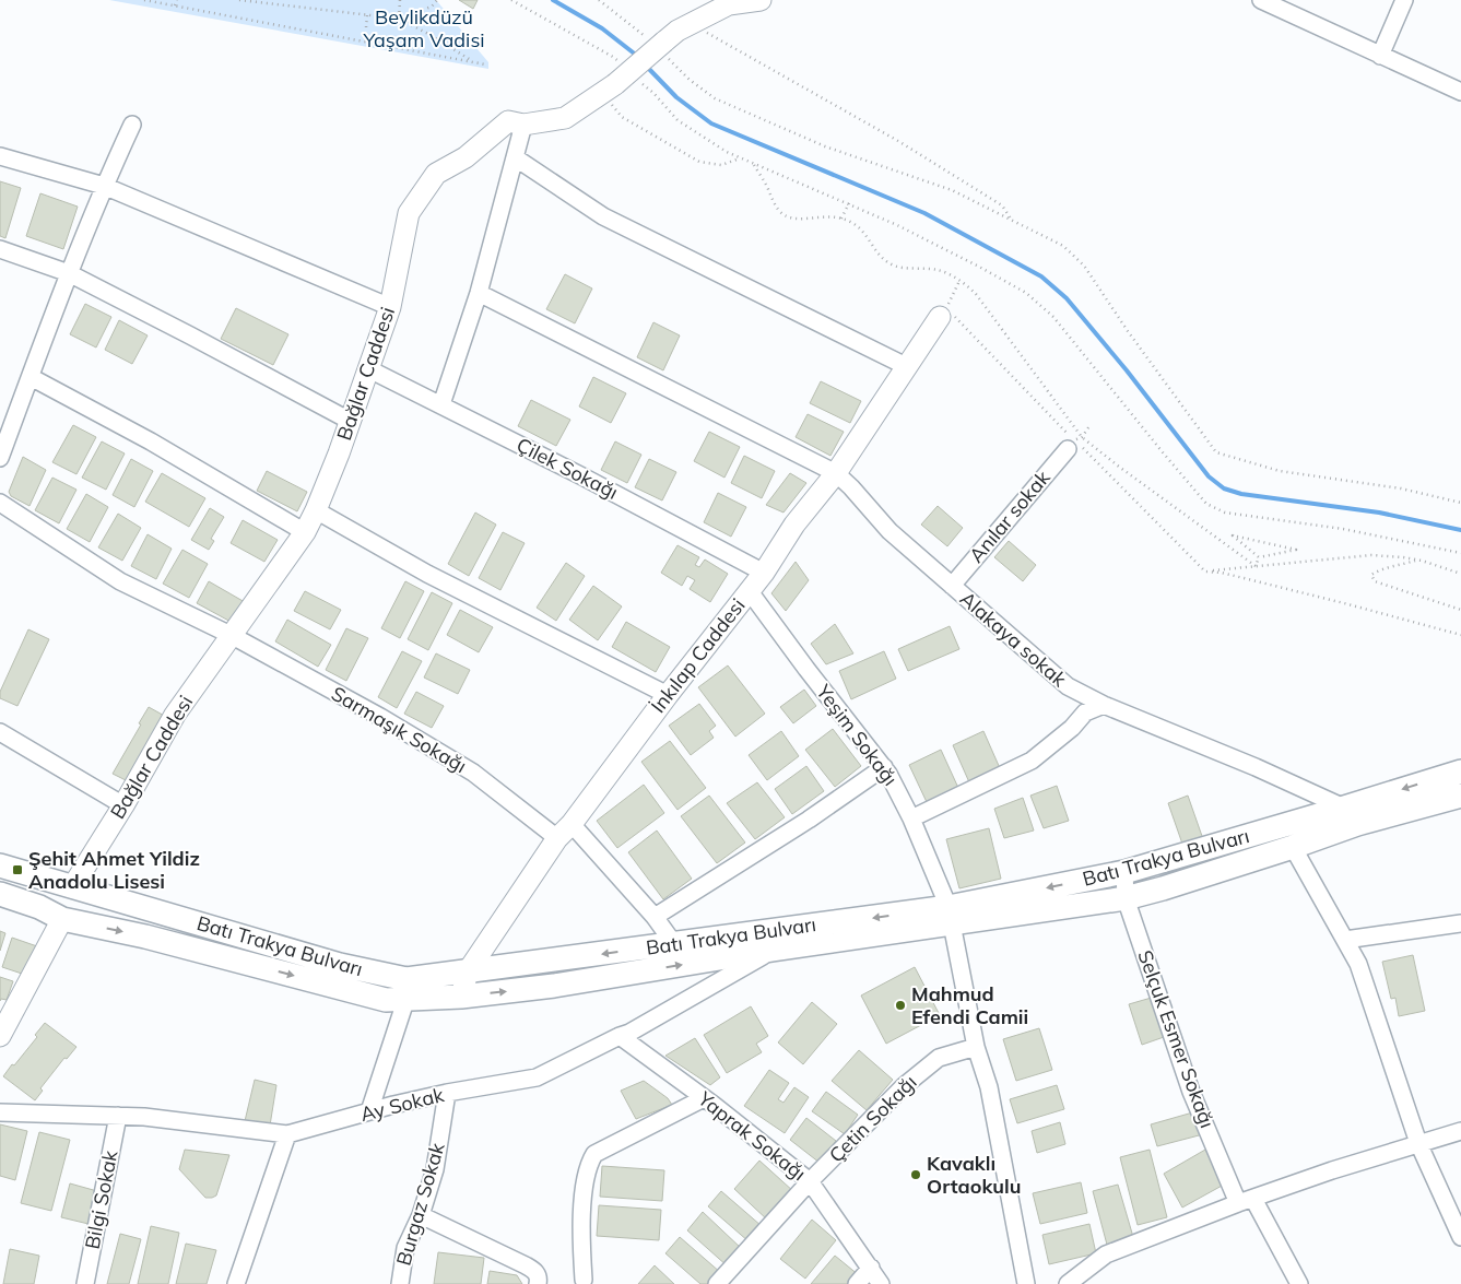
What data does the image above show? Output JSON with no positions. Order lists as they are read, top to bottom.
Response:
{
  "streets": {
    "main road": ["Batı Trakya Bulvarı"],
    "street": [
      "Bağlar Caddesi",
      "Çilek Sokağı",
      "Anılar sokak",
      "Alakaya sokak",
      "İnkılap Caddesi",
      "Sarmaşık Sokağı",
      "Yeşim Sokağı",
      "Selçuk Esmer Sokağı",
      "Ay Sokak",
      "Çetin Sokağı",
      "Yaprak Sokağı",
      "Bilgi Sokak",
      "Burgaz Sokak"
    ]
  },
  "crossings": [
    ["Bağlar Caddesi", "Çilek Sokağı"],
    ["Bağlar Caddesi", "Sarmaşık Sokağı"],
    ["Bağlar Caddesi", "Batı Trakya Bulvarı"],
    ["Çilek Sokağı", "İnkılap Caddesi"],
    ["Anılar sokak", "Alakaya sokak"],
    ["Alakaya sokak", "İnkılap Caddesi"],
    ["Alakaya sokak", "Batı Trakya Bulvarı"],
    ["İnkılap Caddesi", "Sarmaşık Sokağı"],
    ["İnkılap Caddesi", "Yeşim Sokağı"],
    ["İnkılap Caddesi", "Batı Trakya Bulvarı"],
    ["Sarmaşık Sokağı", "Batı Trakya Bulvarı"],
    ["Yeşim Sokağı", "Batı Trakya Bulvarı"],
    ["Yeşim Sokağı", "Çetin Sokağı"],
    ["Batı Trakya Bulvarı", "Selçuk Esmer Sokağı"],
    ["Batı Trakya Bulvarı", "Ay Sokak"],
    ["Ay Sokak", "Yaprak Sokağı"],
    ["Ay Sokak", "Bilgi Sokak"],
    ["Ay Sokak", "Burgaz Sokak"],
    ["Çetin Sokağı", "Yaprak Sokağı"]
  ],
  "parks": ["Beylikdüzü Yaşam Vadisi"],
  "places": {
    "transit": ["Şehit Ahmet Yildiz Anadolu Lisesi"],
    "other": ["Mahmud Efendi Camii", "Kavaklı Ortaokulu"]
  }
}
